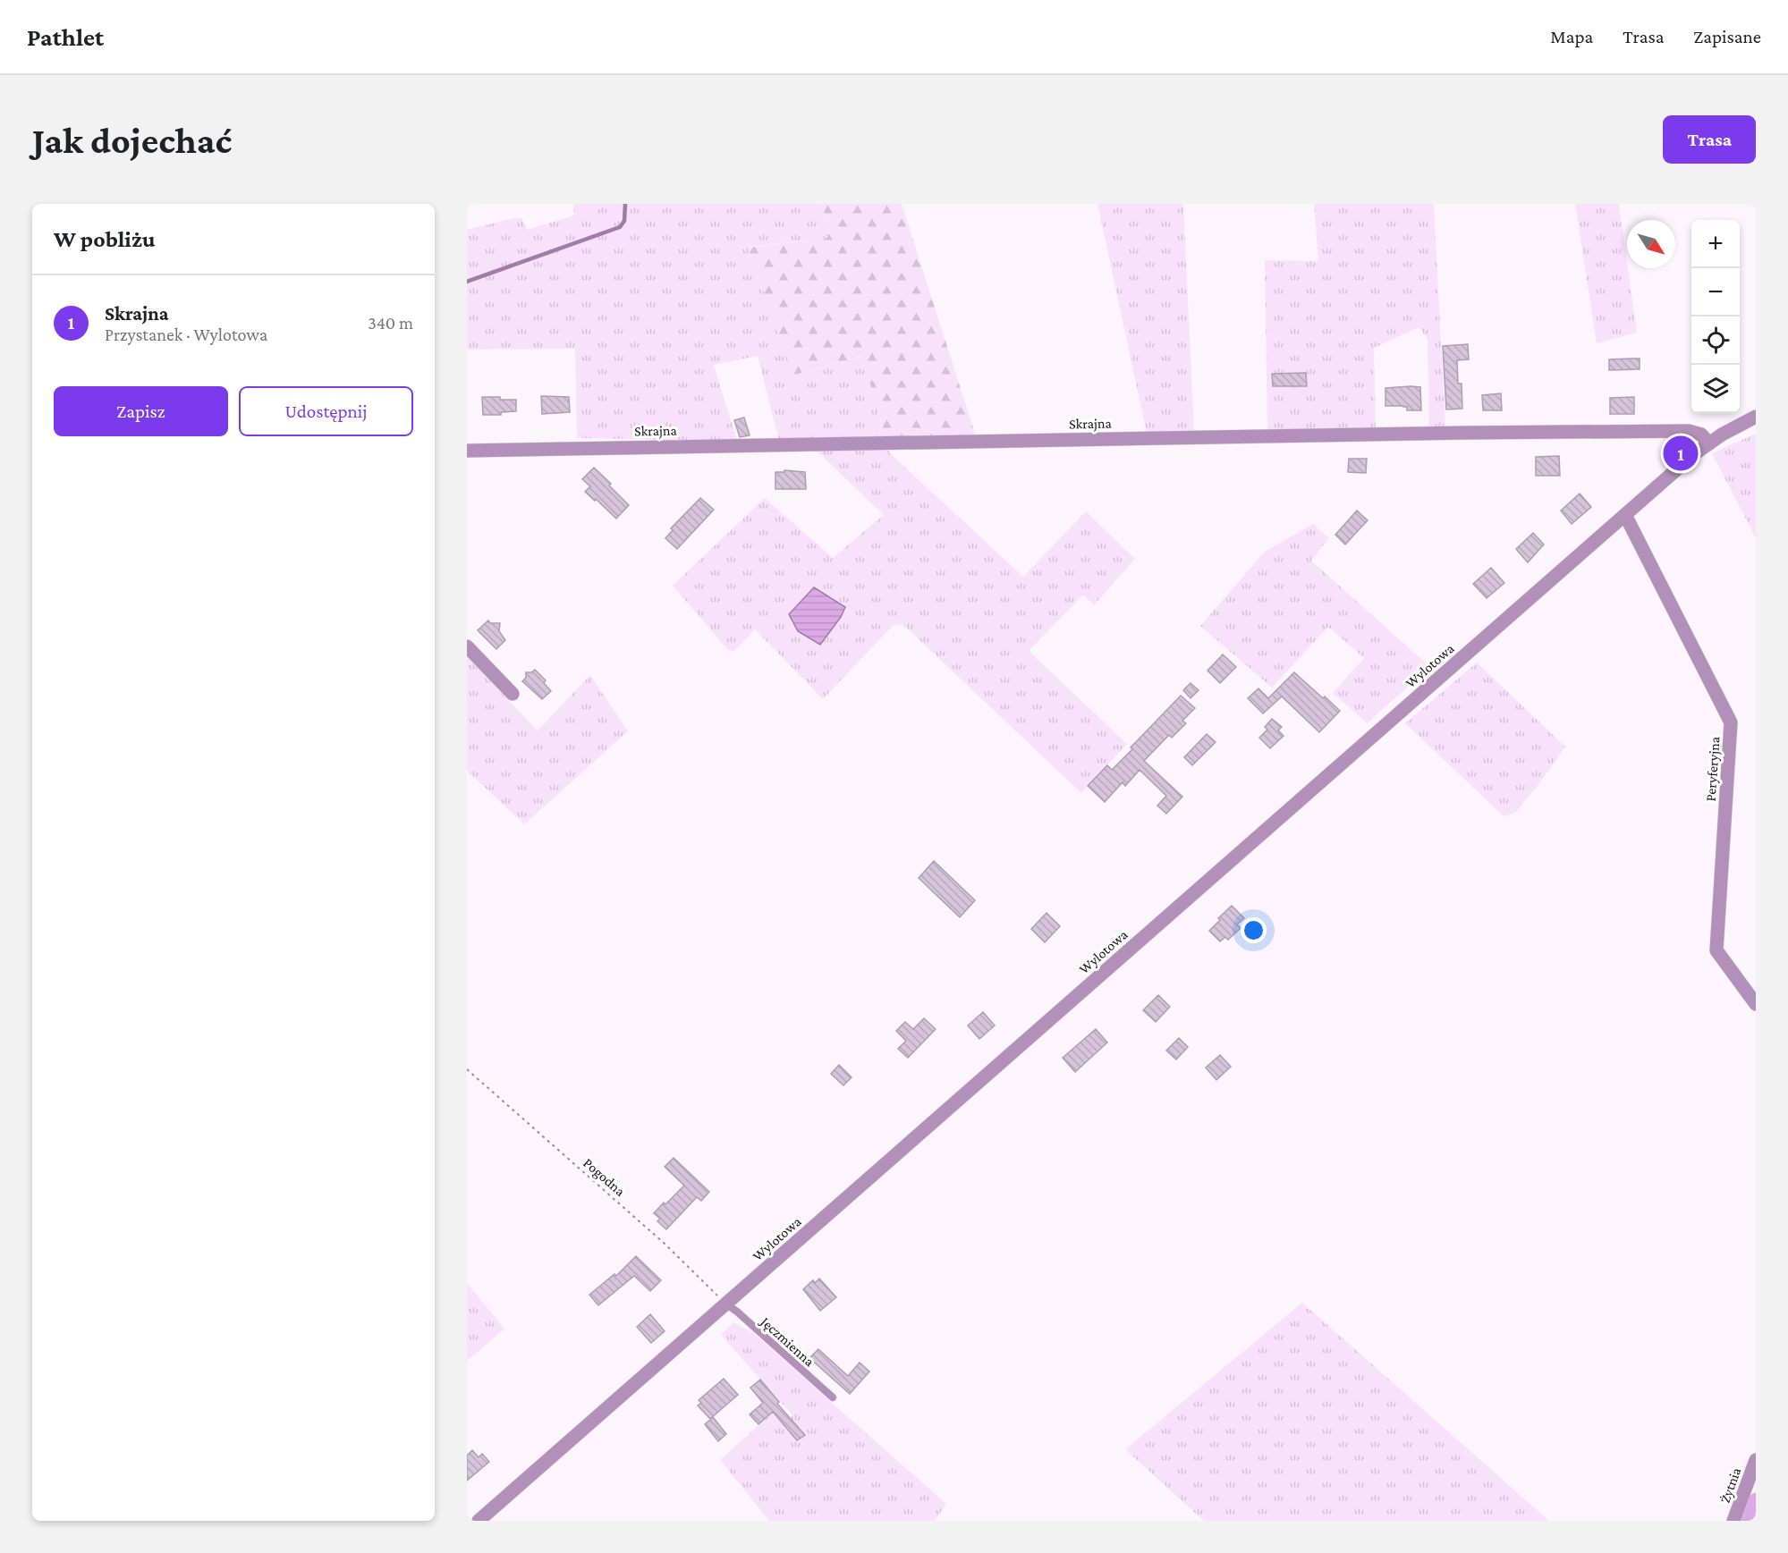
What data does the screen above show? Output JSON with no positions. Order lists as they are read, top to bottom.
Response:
{
  "streets": {
    "street": [
      "Skrajna",
      "Wylotowa",
      "Peryferyjna",
      "Żytnia"
    ],
    "lane": ["Jęczmienna"],
    "path": ["Pogodna"]
  },
  "crossings": [
    ["Skrajna", "Wylotowa"],
    ["Wylotowa", "Peryferyjna"],
    ["Wylotowa", "Pogodna"],
    ["Wylotowa", "Jęczmienna"],
    ["Pogodna", "Jęczmienna"]
  ],
  "north": "bottom right",
  "page": {
    "header": "Pathlet",
    "nav": ["Mapa", "Trasa", "Zapisane"],
    "buttons": [
      "Trasa",
      ["Zapisz", "Udostępnij"]
    ],
    "title": "Jak dojechać",
    "heading": "W pobliżu",
    "map_buttons": ["+", "−"],
    "list": [
      {
        "mark": "1",
        "name": "Skrajna",
        "note": "Przystanek · Wylotowa",
        "value": "340 m"
      }
    ],
    "pins": "1"
  }
}
